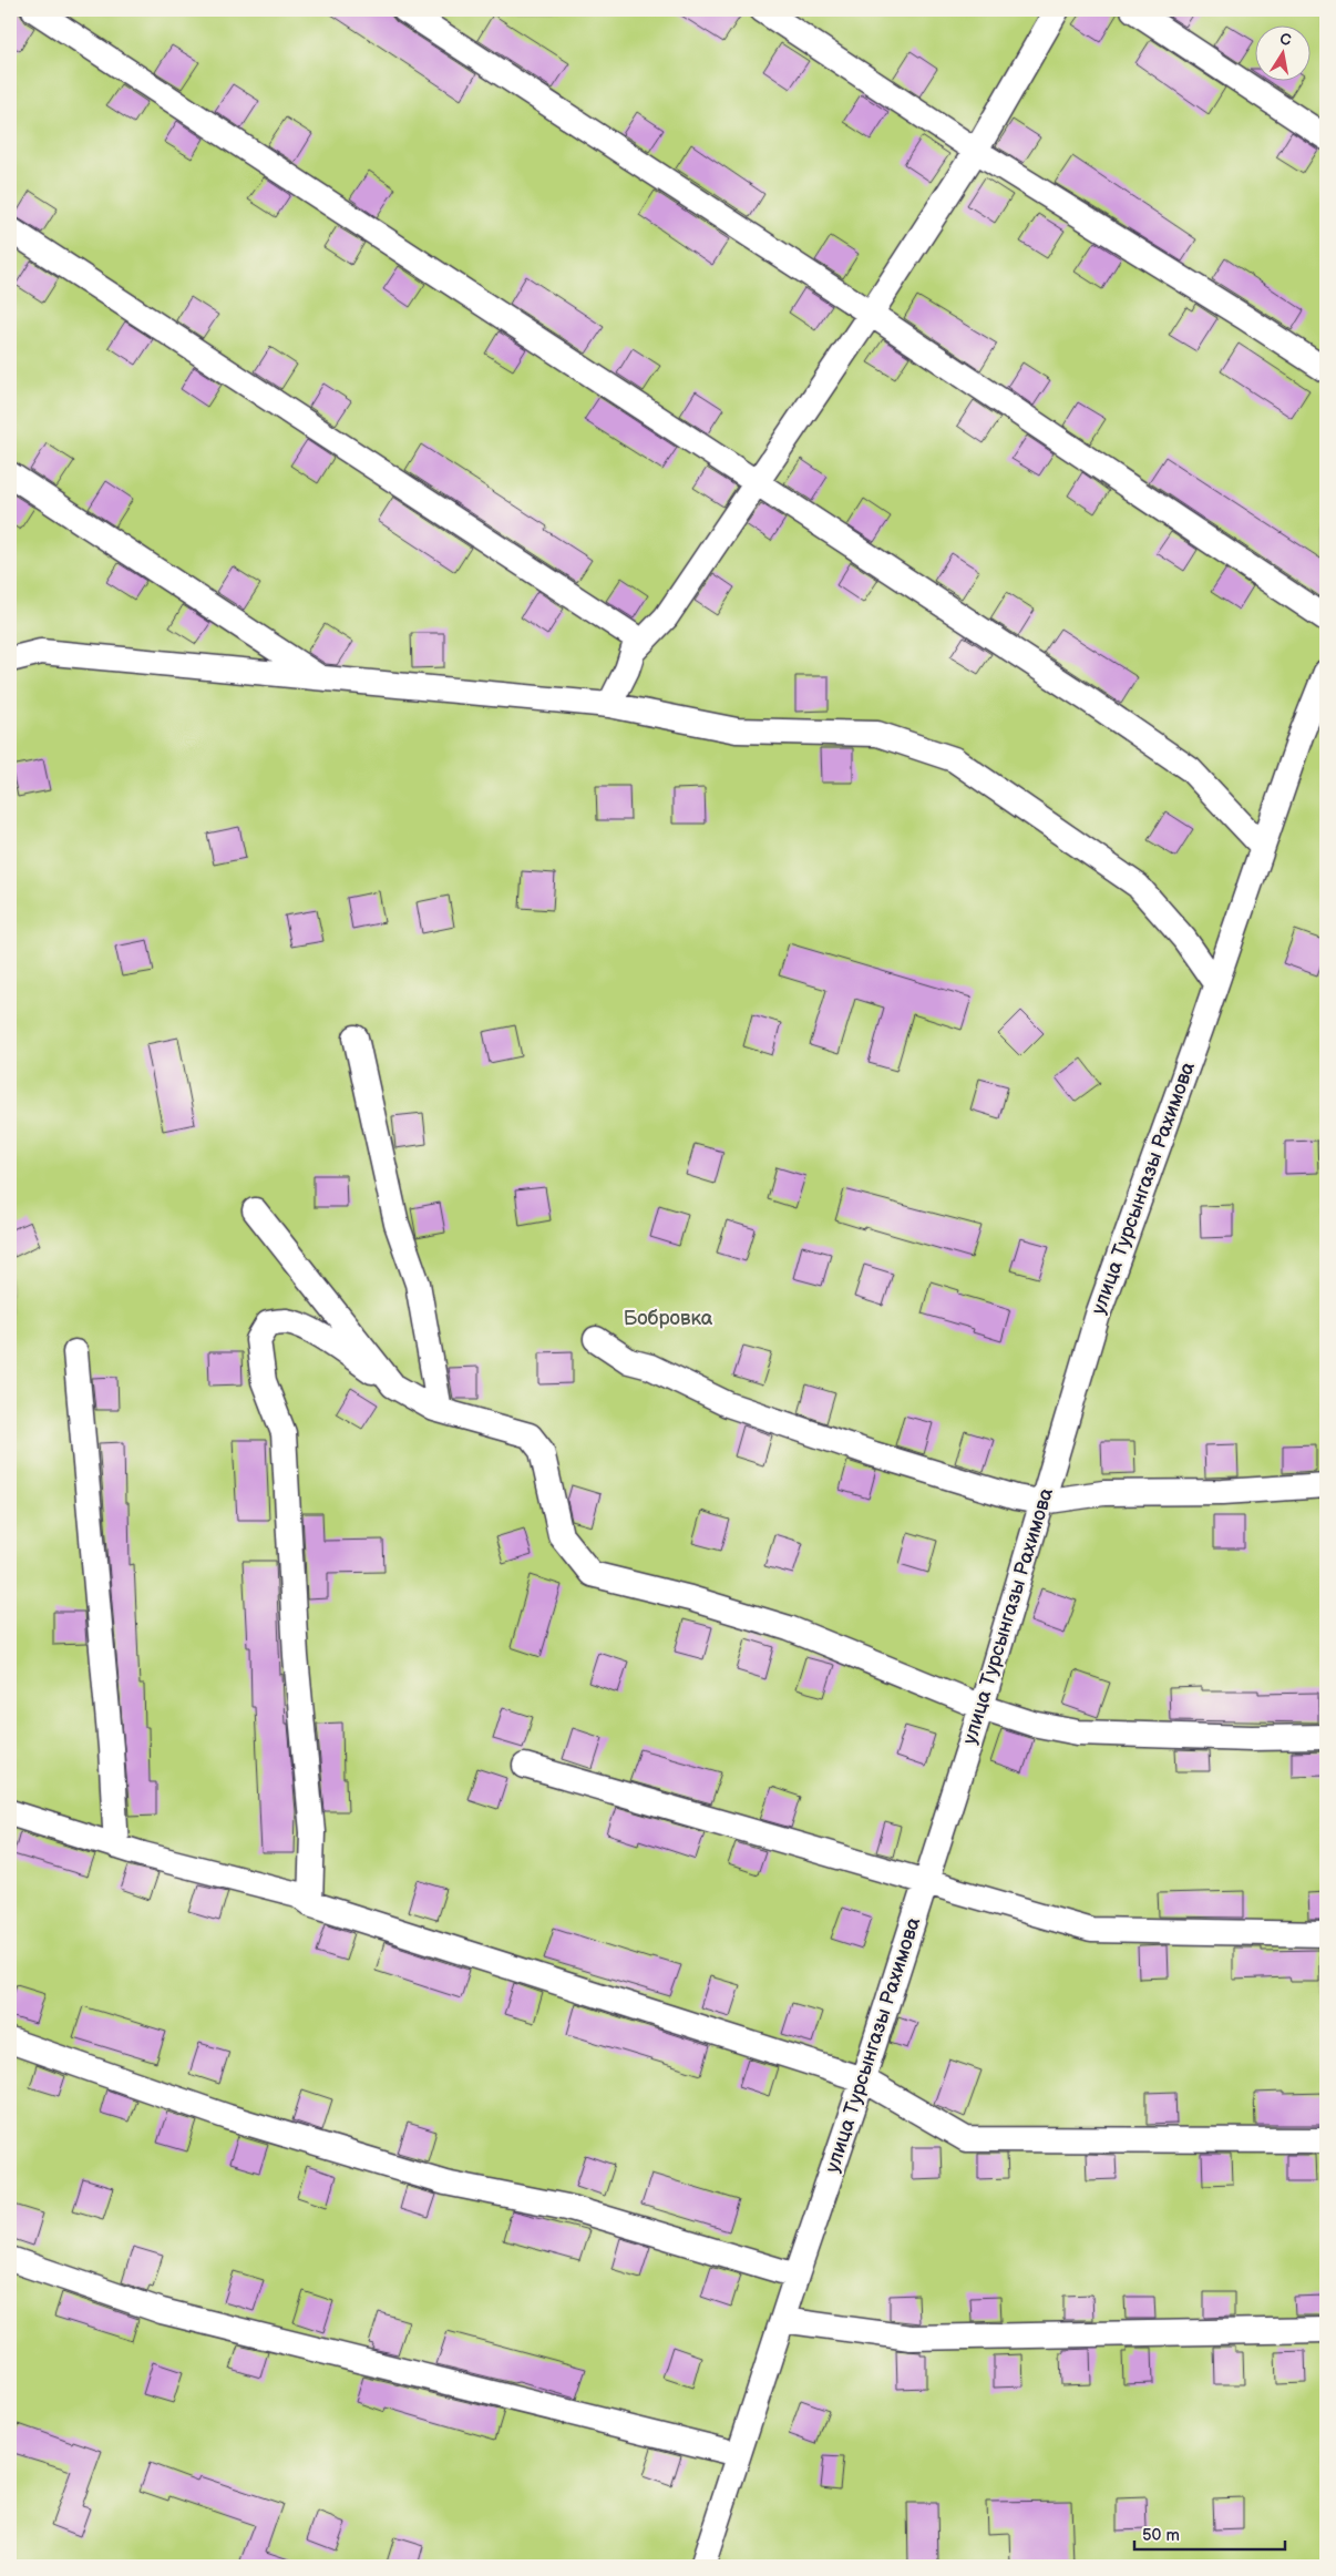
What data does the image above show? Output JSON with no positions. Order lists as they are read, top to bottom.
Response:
{
  "streets": {
    "street": ["улица Турсынгазы Рахимова"]
  },
  "parks": ["Бобровка"],
  "scale_bar": "50 m",
  "north": "top"
}
